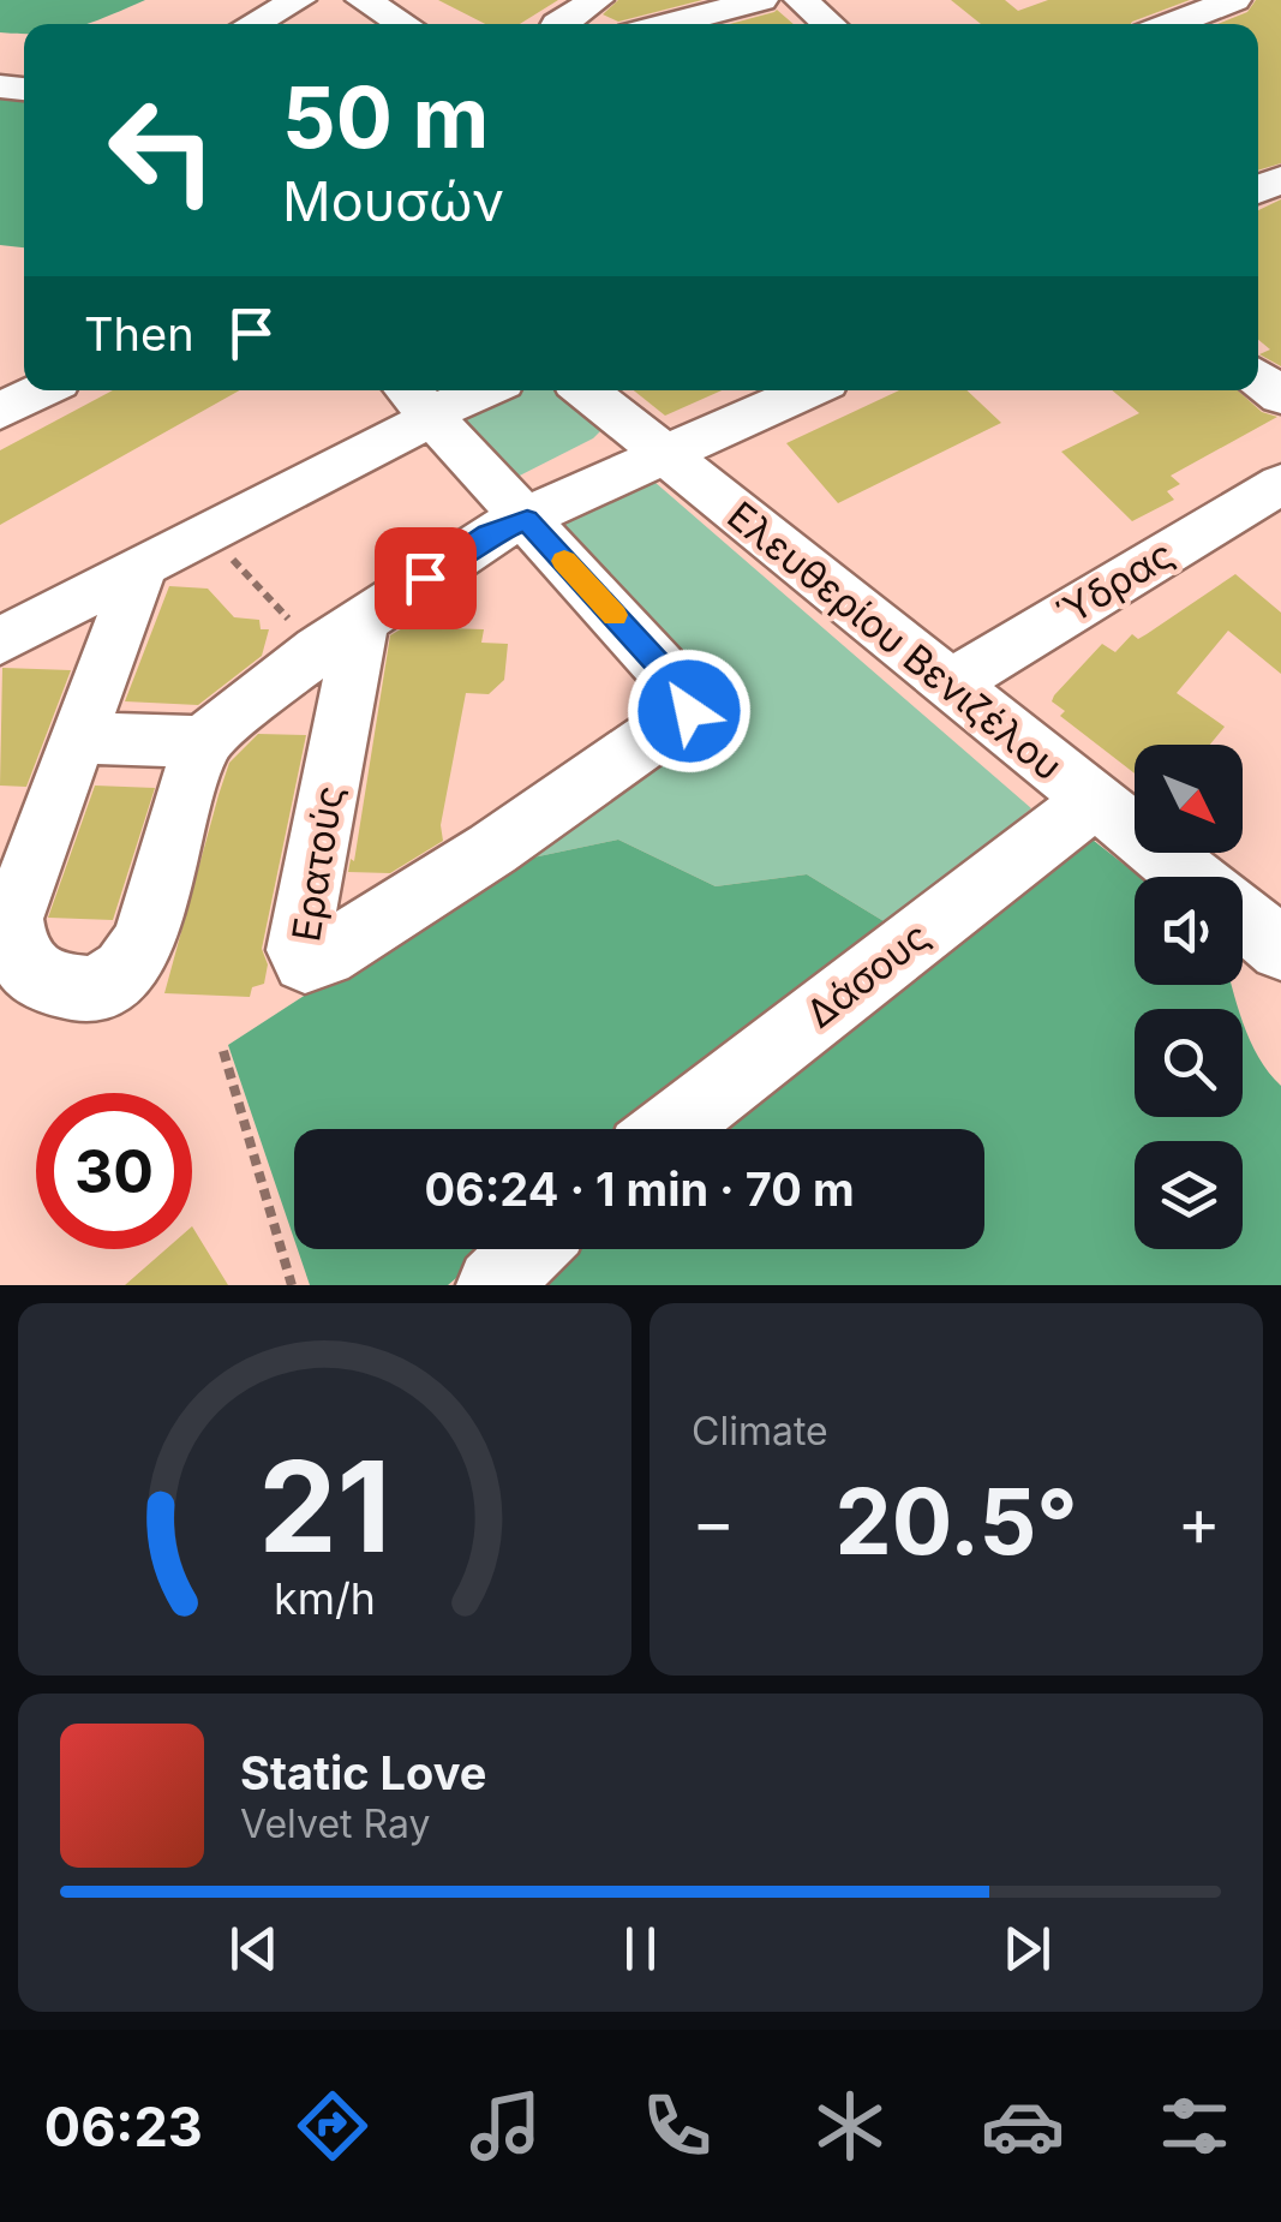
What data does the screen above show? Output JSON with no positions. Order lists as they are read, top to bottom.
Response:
{
  "streets": {
    "street": [
      "Ύδρας",
      "Ελευθερίου Βενιζέλου",
      "Ερατούς",
      "Δάσους"
    ]
  },
  "crossings": [
    ["Ύδρας", "Ελευθερίου Βενιζέλου"],
    ["Ελευθερίου Βενιζέλου", "Δάσους"]
  ],
  "north": "bottom right",
  "page": {
    "turn": ["50 m", "Μουσών"],
    "then": "Then",
    "limit": "30",
    "trip": "06:24 · 1 min · 70 m",
    "tile": "Climate",
    "heat": ["−", "20.5°", "+"],
    "song": ["Static Love", "Velvet Ray"],
    "tabs": "06:23",
    "gauge": ["21", "km/h"]
  }
}
